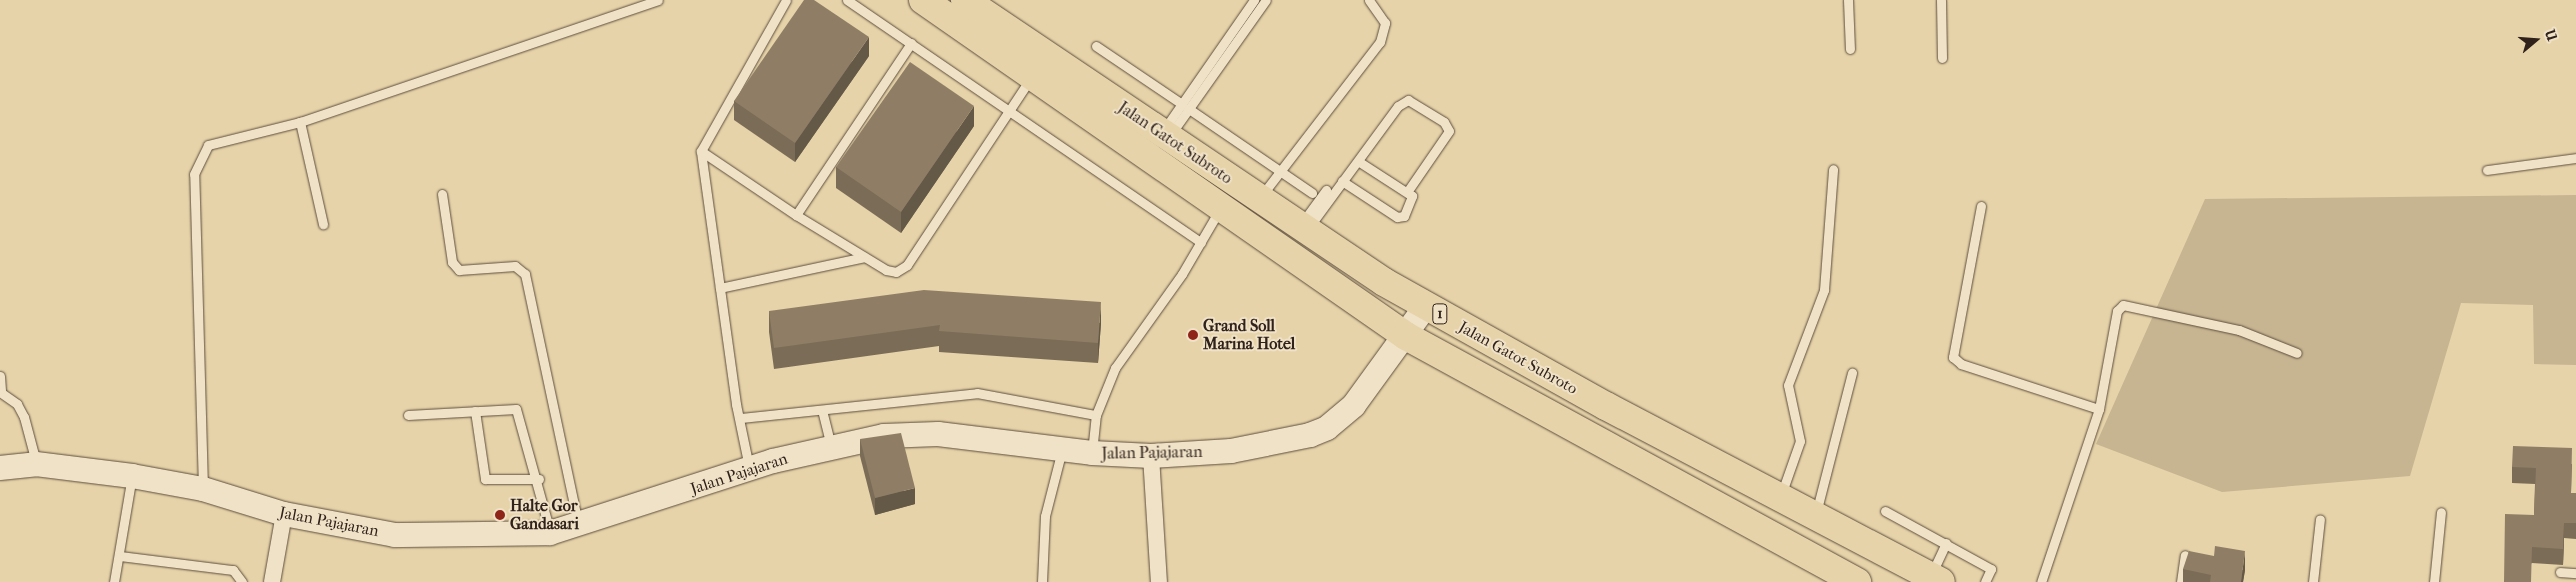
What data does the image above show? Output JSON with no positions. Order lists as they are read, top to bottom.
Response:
{
  "streets": {
    "highway": ["Jalan Gatot Subroto", "1"],
    "main road": ["Jalan Pajajaran"]
  },
  "crossings": [
    ["Jalan Gatot Subroto", "Jalan Pajajaran"]
  ],
  "places": ["Grand Soll Marina Hotel", "Halte Gor Gandasari"],
  "north": "right"
}
